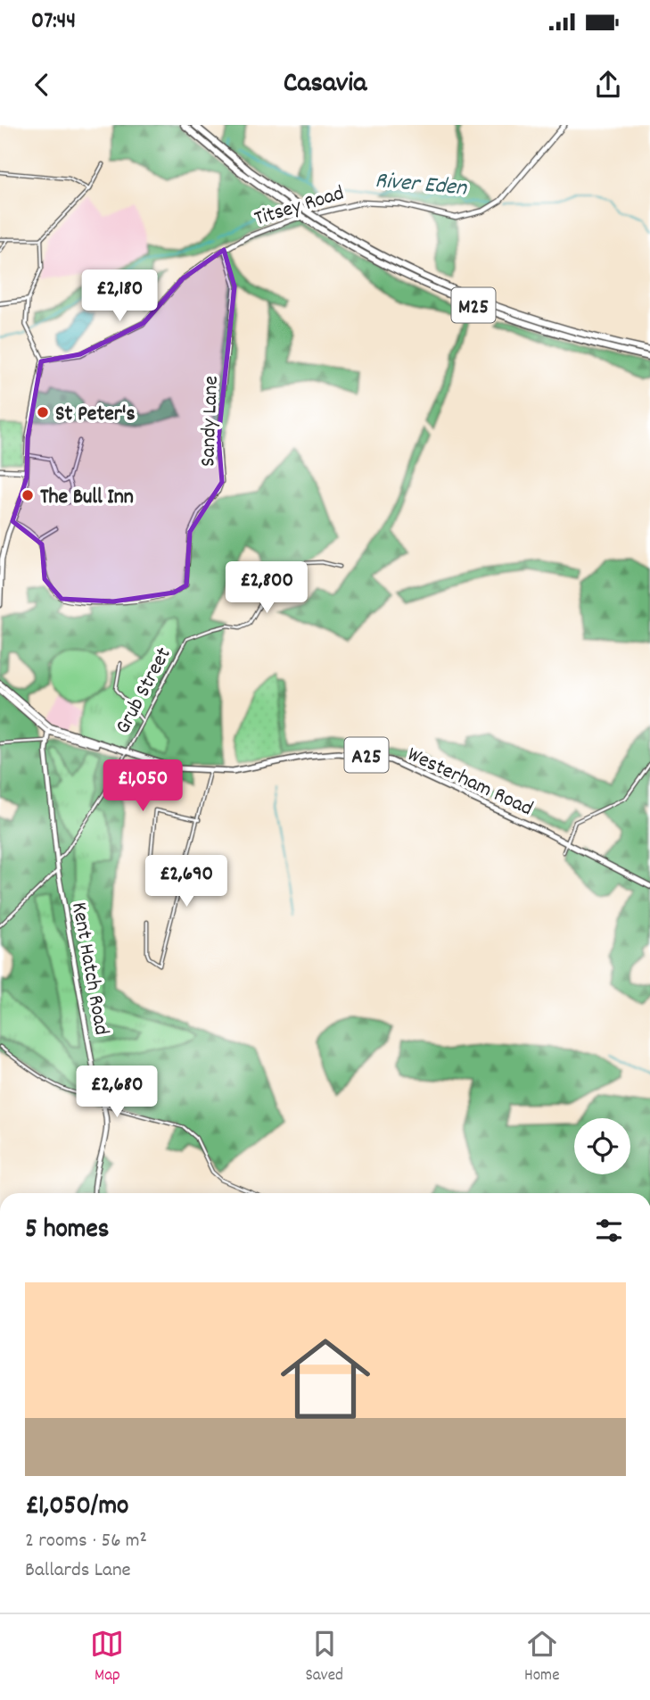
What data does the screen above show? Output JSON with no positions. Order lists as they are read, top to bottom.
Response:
{
  "streets": {
    "highway": ["M25"],
    "main road": [
      "Titsey Road",
      "A25",
      "Westerham Road",
      "Kent Hatch Road"
    ],
    "street": ["Sandy Lane", "Grub Street"]
  },
  "crossings": [
    ["Titsey Road", "Sandy Lane"],
    ["Grub Street", "Westerham Road"],
    ["Grub Street", "Kent Hatch Road"],
    ["A25", "Westerham Road"]
  ],
  "water": ["River Eden"],
  "places": ["St Peter's", "The Bull Inn"],
  "page": {
    "status": "07:44",
    "header": "Casavia",
    "price": [
      "£2,180",
      "£2,800",
      "£1,050",
      "£2,690",
      "£2,680"
    ],
    "heading": "5 homes",
    "list": [
      {
        "name": "£1,050/mo",
        "note": "2 rooms · 56 m² · Ballards Lane"
      }
    ],
    "tabs": ["Map", "Saved", "Home"]
  }
}
